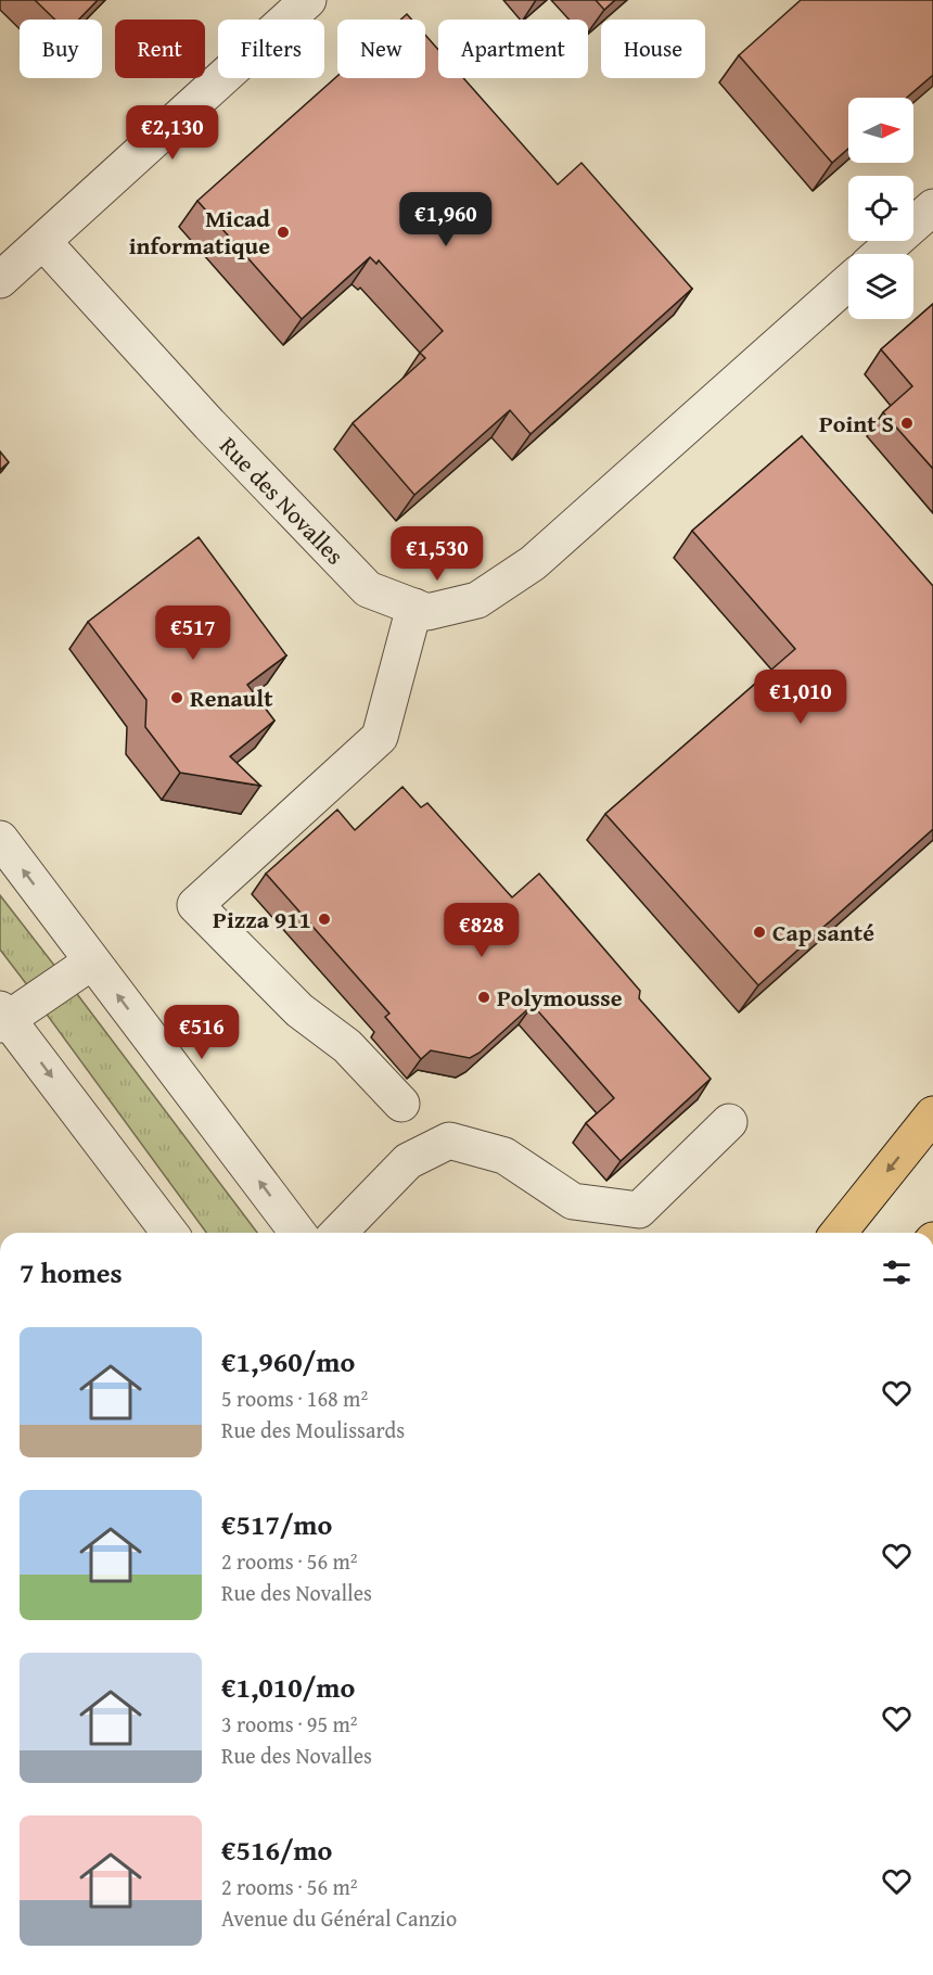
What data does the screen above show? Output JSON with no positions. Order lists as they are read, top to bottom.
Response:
{
  "streets": {
    "street": ["Rue des Novalles"]
  },
  "places": [
    "Micad informatique",
    "Point S",
    "Renault",
    "Pizza 911",
    "Cap santé",
    "Polymousse"
  ],
  "north": "right",
  "page": {
    "chip": [
      "Buy",
      "Rent",
      "Filters",
      "New",
      "Apartment",
      "House"
    ],
    "price": [
      "€2,130",
      "€1,960",
      "€1,530",
      "€517",
      "€1,010",
      "€828",
      "€516"
    ],
    "heading": "7 homes",
    "list": [
      {
        "name": "€1,960/mo",
        "note": "5 rooms · 168 m² · Rue des Moulissards"
      },
      {
        "name": "€517/mo",
        "note": "2 rooms · 56 m² · Rue des Novalles"
      },
      {
        "name": "€1,010/mo",
        "note": "3 rooms · 95 m² · Rue des Novalles"
      },
      {
        "name": "€516/mo",
        "note": "2 rooms · 56 m² · Avenue du Général Canzio"
      }
    ]
  }
}
